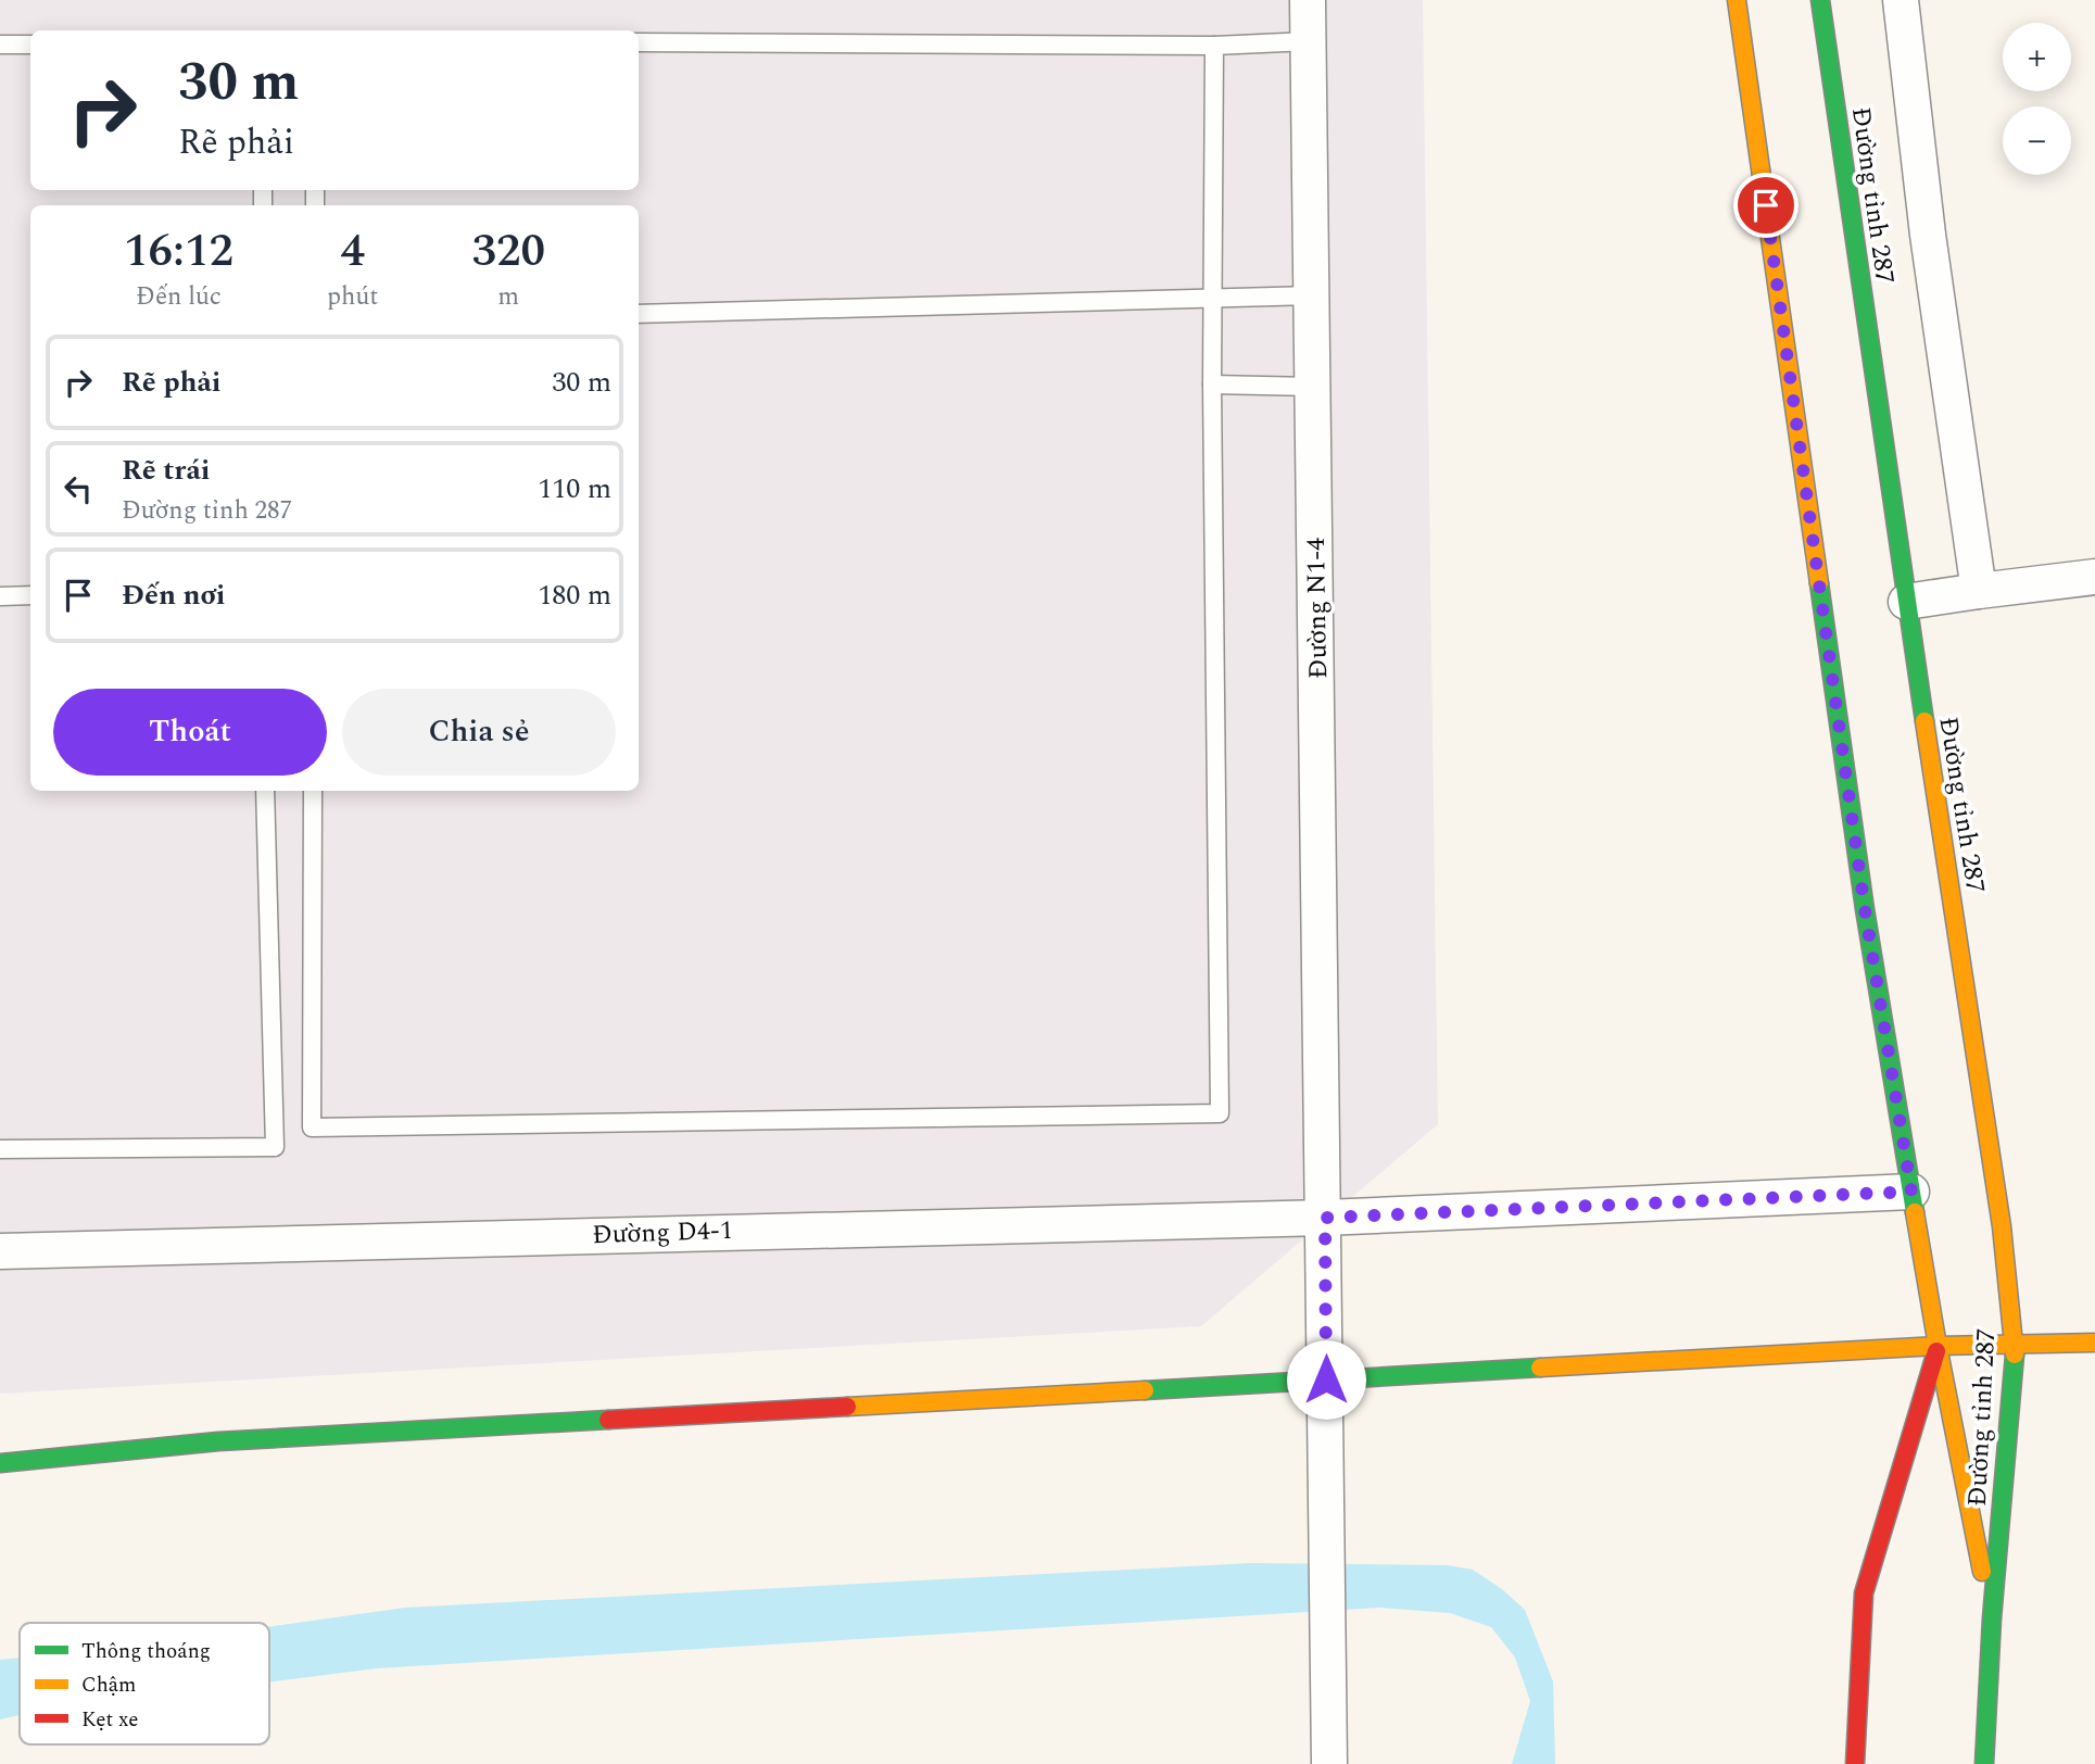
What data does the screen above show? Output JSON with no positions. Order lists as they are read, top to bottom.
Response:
{
  "streets": {
    "main road": ["Đường tỉnh 287"],
    "street": ["Đường N1-4", "Đường D4-1"]
  },
  "crossings": [
    ["Đường tỉnh 287", "Đường D4-1"],
    ["Đường N1-4", "Đường D4-1"]
  ],
  "legend": ["Thông thoáng", "Chậm", "Kẹt xe"],
  "page": {
    "map_buttons": ["+", "−"],
    "turn": ["30 m", "Rẽ phải"],
    "eta": [
      "16:12",
      "Đến lúc",
      "4",
      "phút",
      "320",
      "m"
    ],
    "list": [
      {
        "name": "Rẽ phải",
        "value": "30 m"
      },
      {
        "name": "Rẽ trái",
        "note": "Đường tỉnh 287",
        "value": "110 m"
      },
      {
        "name": "Đến nơi",
        "value": "180 m"
      }
    ],
    "buttons": ["Thoát", "Chia sẻ"]
  }
}
